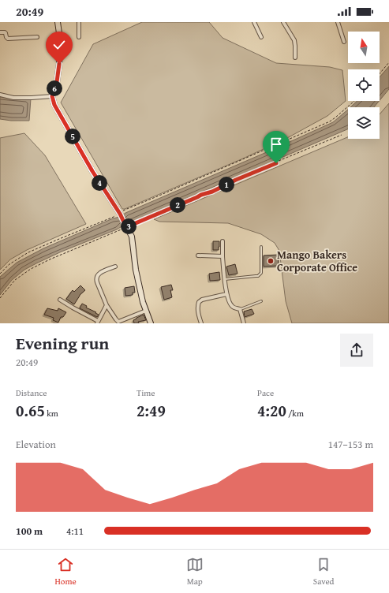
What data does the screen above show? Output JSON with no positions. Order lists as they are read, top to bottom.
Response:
{
  "places": ["Mango Bakers Corporate Office"],
  "north": "top",
  "page": {
    "status": "20:49",
    "pins": [
      "6",
      "5",
      "4",
      "1",
      "2",
      "3"
    ],
    "heading": ["Evening run", "20:49"],
    "stats": [
      ["Distance", "0.65 km"],
      ["Time", "2:49"],
      ["Pace", "4:20 /km"]
    ],
    "chart": ["Elevation", "147–153 m"],
    "list": [
      {
        "name": "100 m",
        "note": "4:11"
      }
    ],
    "tabs": ["Home", "Map", "Saved"]
  }
}
